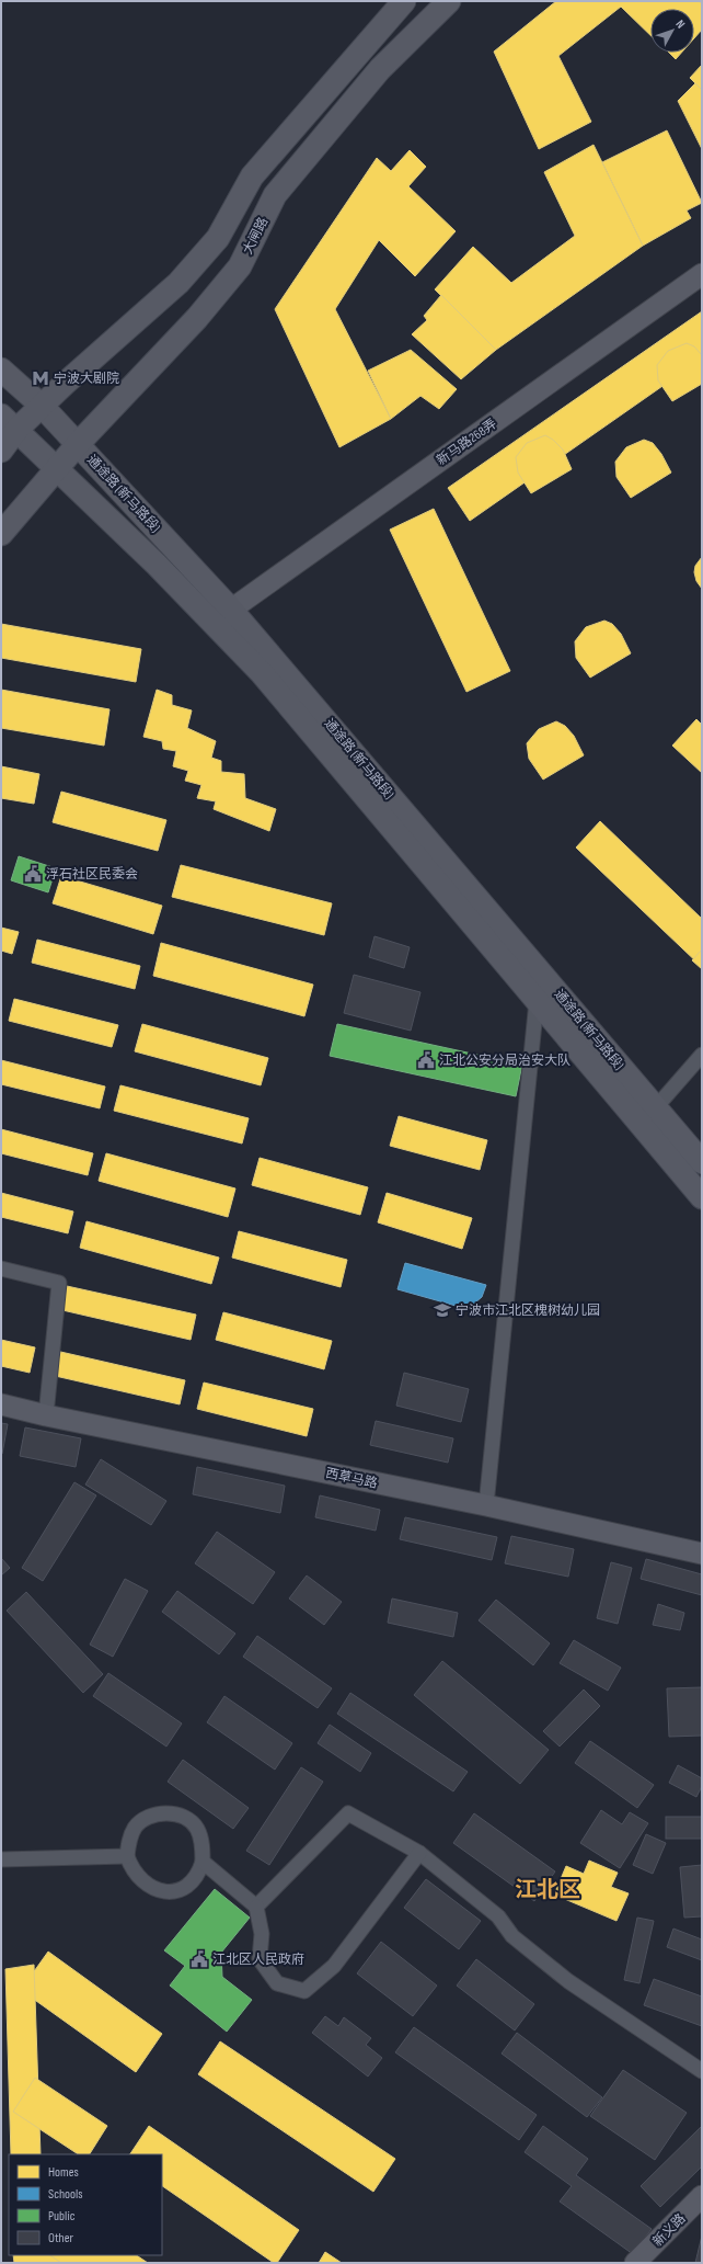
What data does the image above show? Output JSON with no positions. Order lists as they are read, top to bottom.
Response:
{
  "streets": {
    "main road": ["大闸路", "通途路 (新马路段)"],
    "street": ["新马路268弄", "西草马路", "新义路"]
  },
  "crossings": [
    ["大闸路", "通途路 (新马路段)"],
    ["新马路268弄", "通途路 (新马路段)"]
  ],
  "districts": ["江北区"],
  "places": {
    "metro station": ["宁波大剧院"],
    "public building": ["浮石社区民委会", "江北公安分局治安大队", "江北区人民政府"],
    "school or university": ["宁波市江北区槐树幼儿园"]
  },
  "legend": [
    "Homes",
    "Schools",
    "Public",
    "Other"
  ],
  "north": "top right"
}
